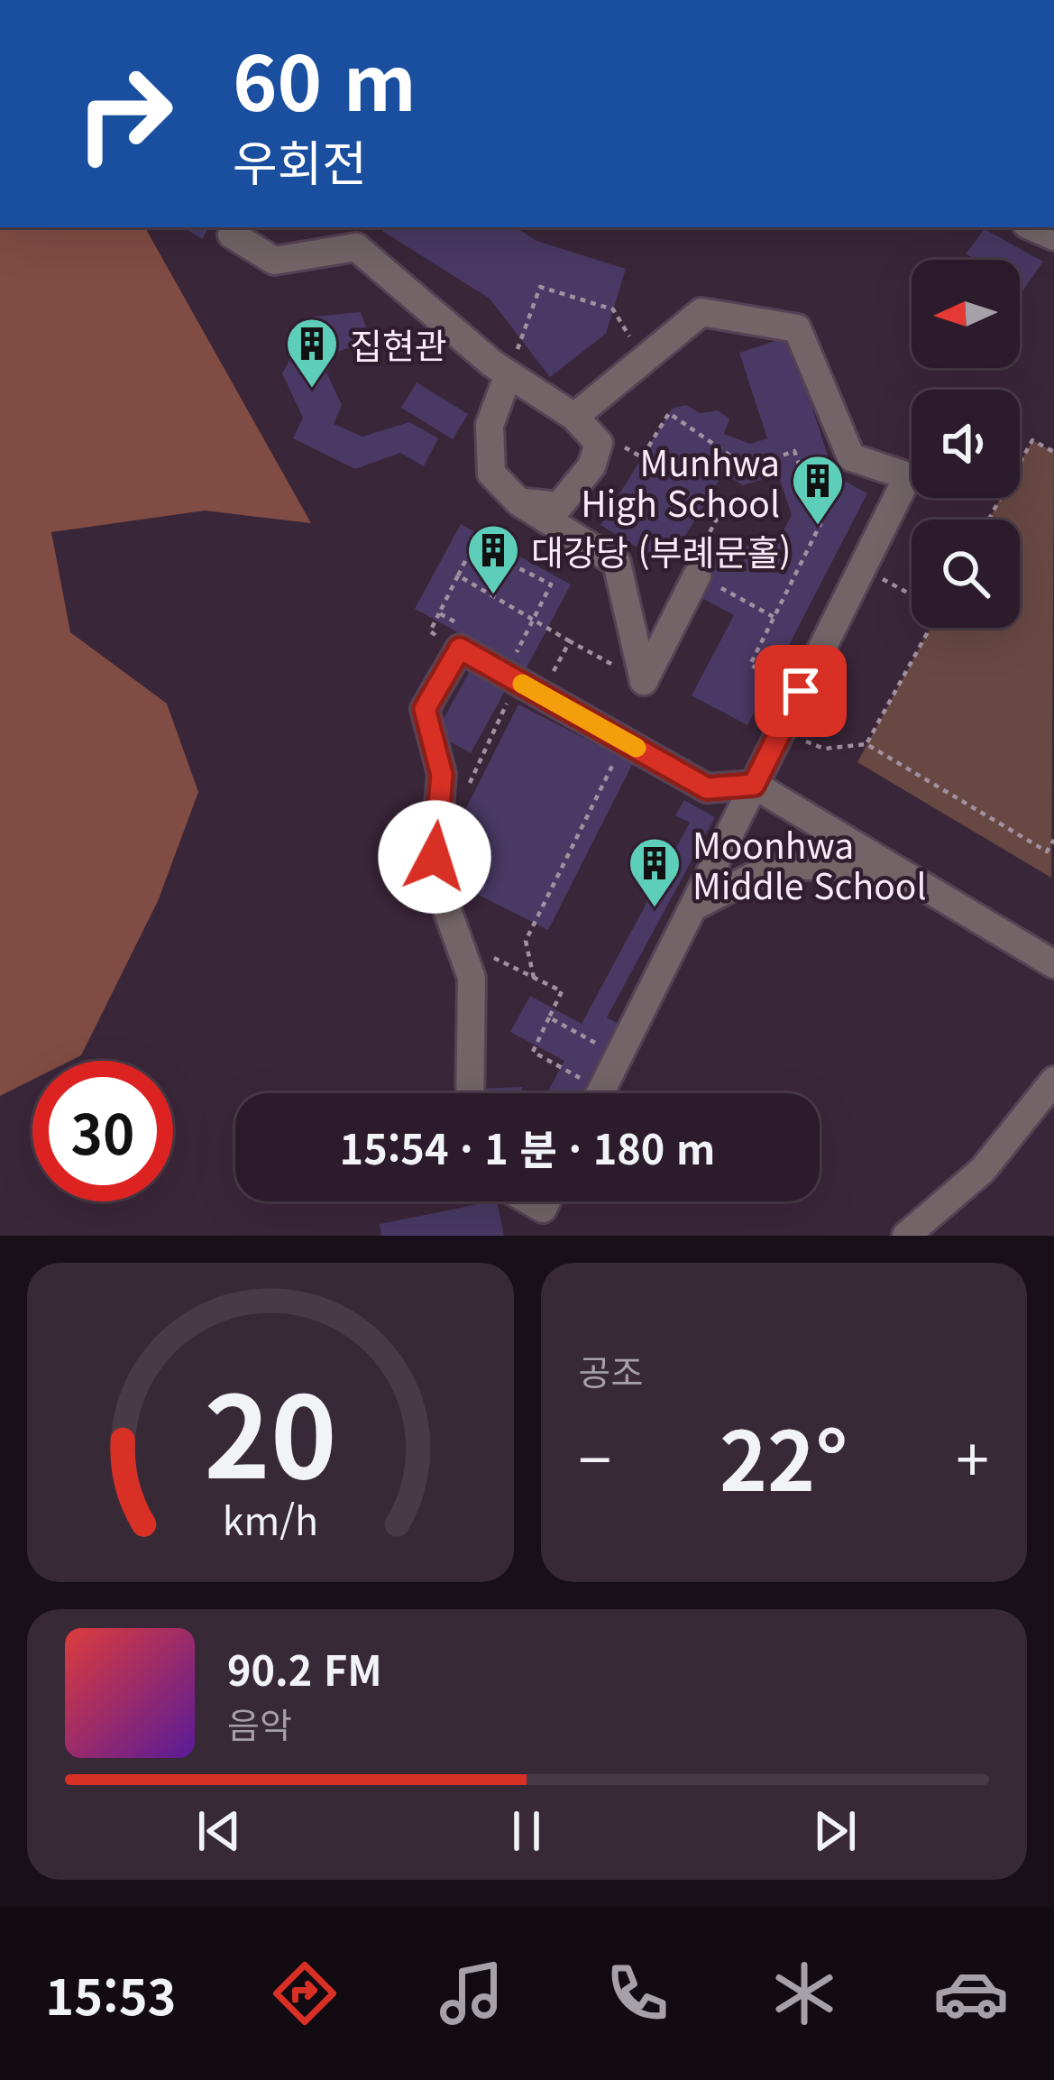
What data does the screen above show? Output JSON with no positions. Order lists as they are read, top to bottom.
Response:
{
  "places": {
    "building": [
      "집현관",
      "Munhwa High School",
      "대강당 (부례문홀)",
      "Moonhwa Middle School"
    ]
  },
  "north": "left",
  "page": {
    "turn": ["60 m", "우회전"],
    "limit": "30",
    "trip": "15:54 · 1 분 · 180 m",
    "tile": "공조",
    "heat": ["−", "22°", "+"],
    "song": ["90.2 FM", "음악"],
    "tabs": "15:53",
    "gauge": ["20", "km/h"]
  }
}
